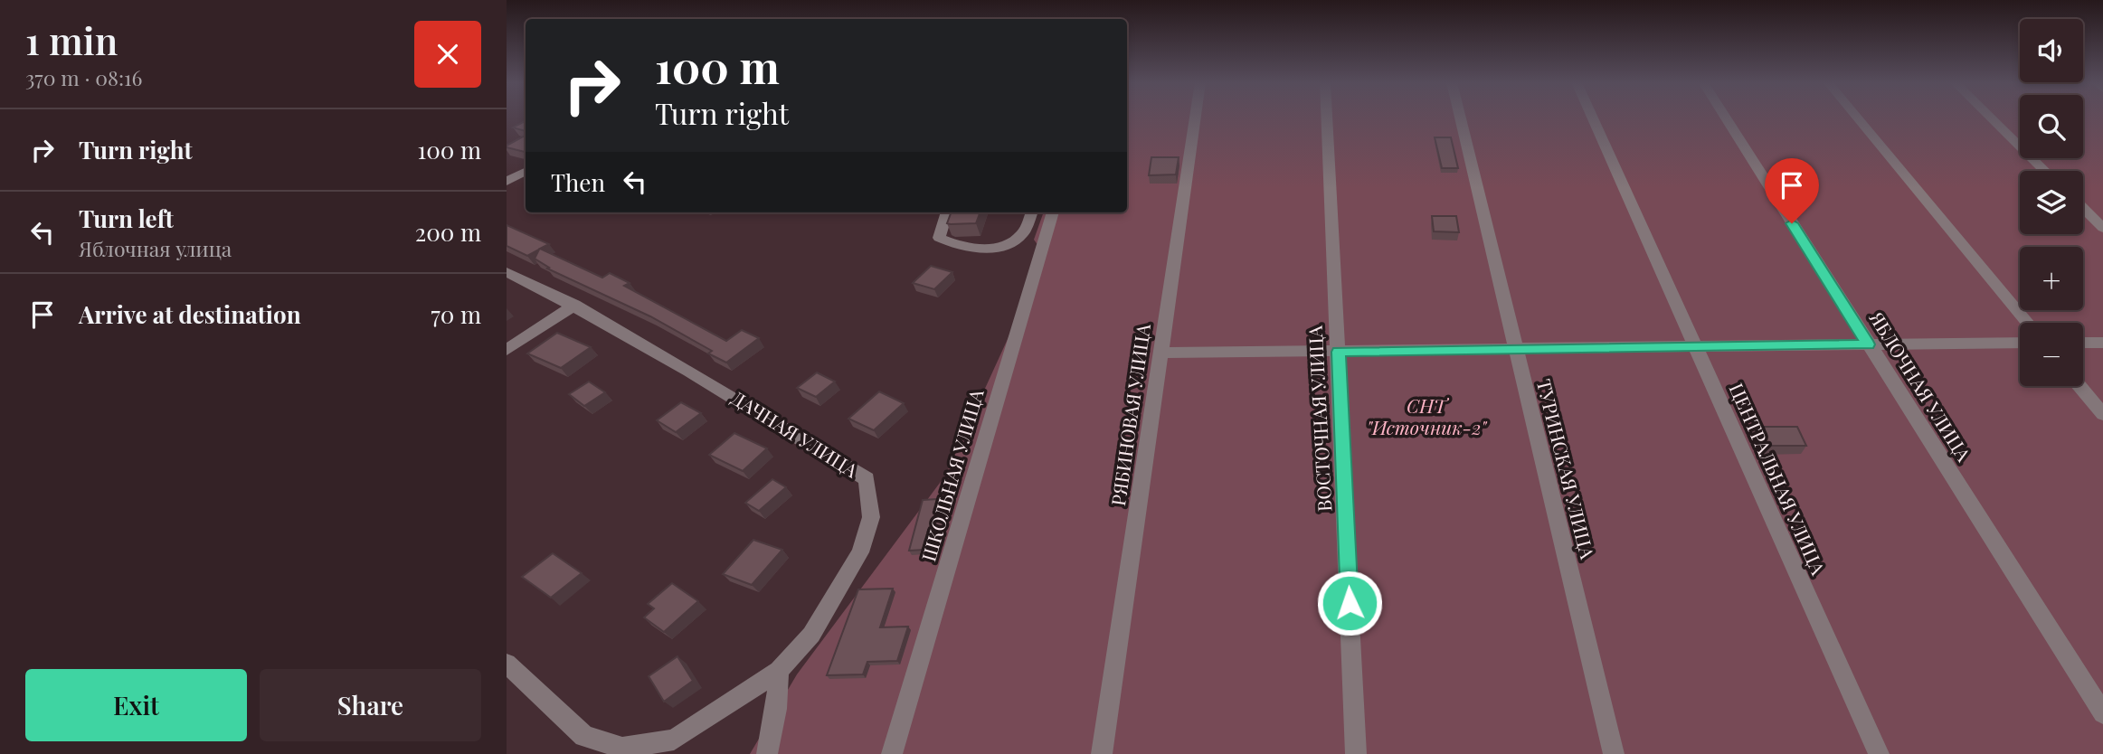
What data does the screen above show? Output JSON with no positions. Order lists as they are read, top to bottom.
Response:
{
  "streets": {
    "street": [
      "ЯБЛОЧНАЯ УЛИЦА",
      "РЯБИНОВАЯ УЛИЦА",
      "ВОСТОЧНАЯ УЛИЦА",
      "ДАЧНАЯ УЛИЦА",
      "ТУРИНСКАЯ УЛИЦА",
      "ШКОЛЬНАЯ УЛИЦА",
      "ЦЕНТРАЛЬНАЯ УЛИЦА"
    ]
  },
  "parks": ["СНТ \"Источник-2\""],
  "page": {
    "heading": ["1 min", "370 m · 08:16"],
    "map_buttons": ["+", "−"],
    "turn": ["100 m", "Turn right"],
    "list": [
      {
        "name": "Turn right",
        "value": "100 m"
      },
      {
        "name": "Turn left",
        "note": "Яблочная улица",
        "value": "200 m"
      },
      {
        "name": "Arrive at destination",
        "value": "70 m"
      }
    ],
    "then": "Then",
    "buttons": ["Exit", "Share"]
  }
}
